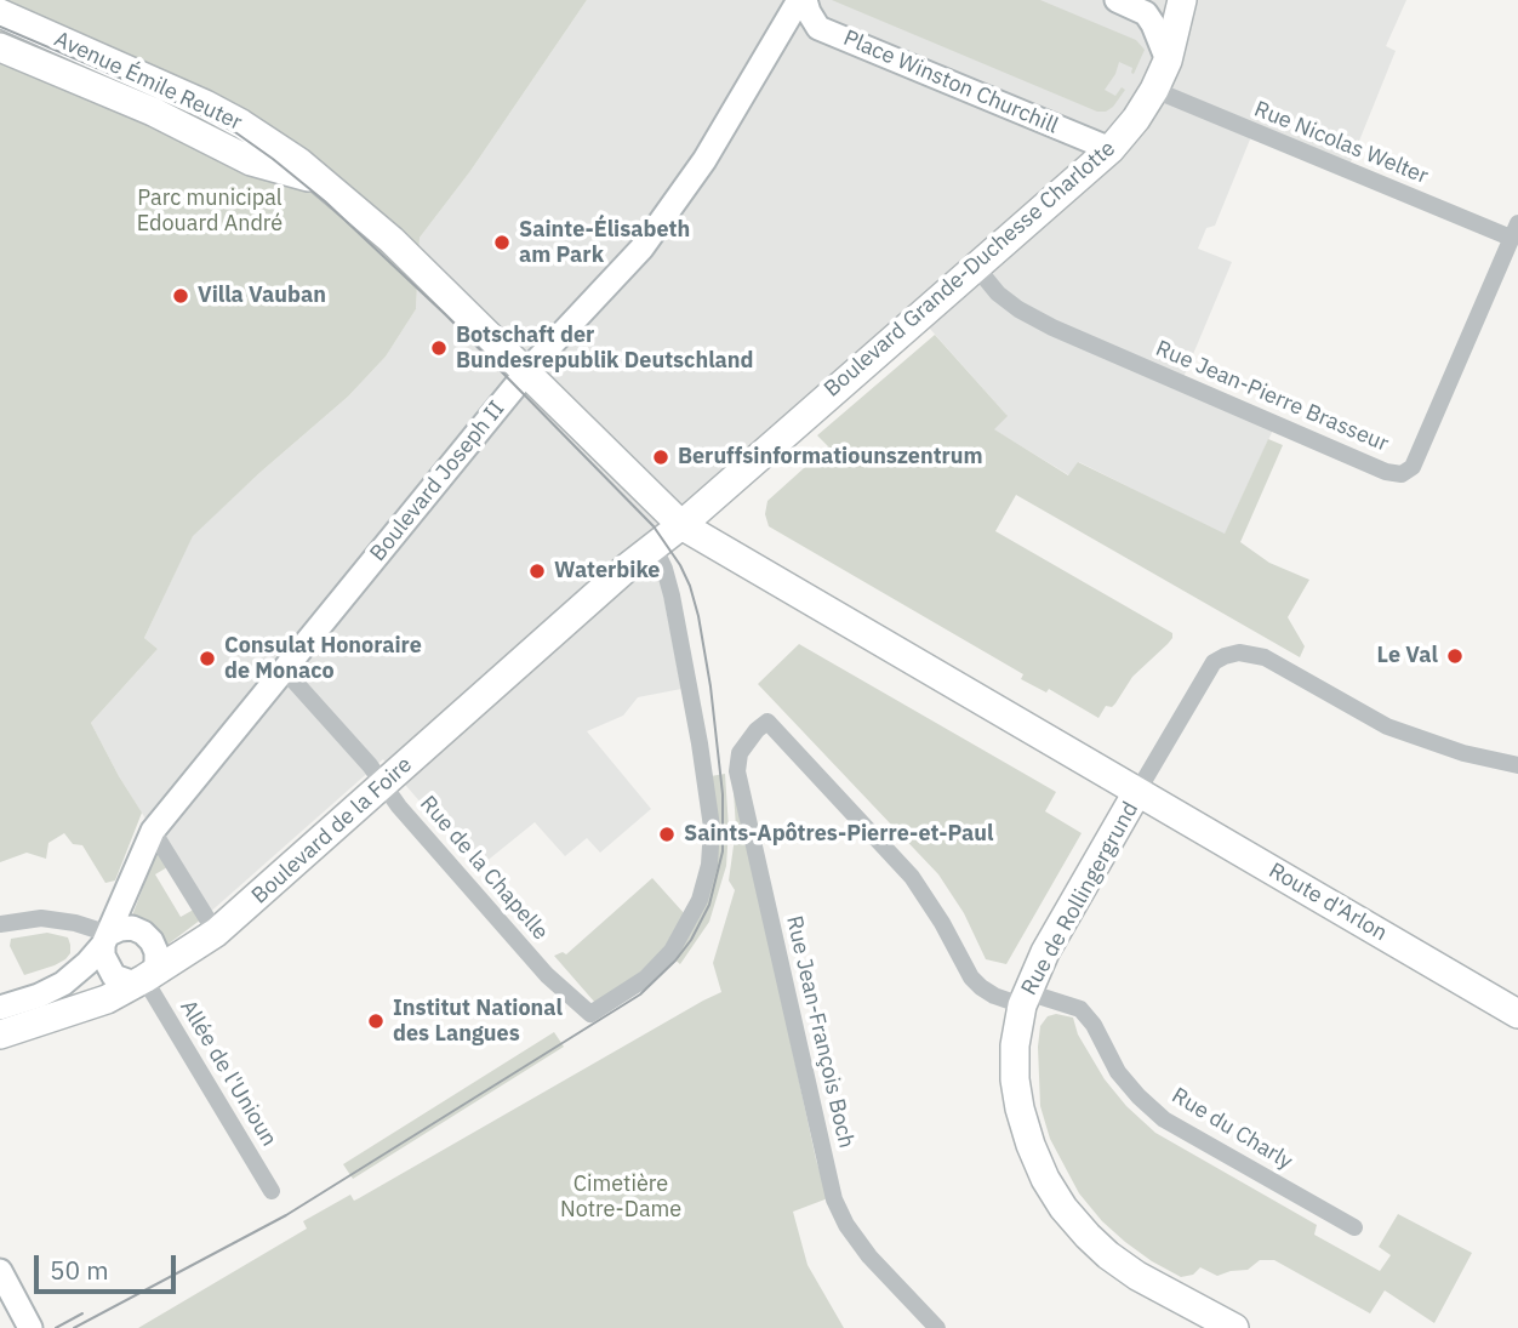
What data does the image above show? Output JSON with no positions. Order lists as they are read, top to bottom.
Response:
{
  "streets": {
    "main road": [
      "Avenue Émile Reuter",
      "Place Winston Churchill",
      "Boulevard Grande-Duchesse Charlotte",
      "Boulevard Joseph II",
      "Boulevard de la Foire",
      "Rue de Rollingergrund",
      "Route d'Arlon"
    ],
    "street": [
      "Rue Nicolas Welter",
      "Rue Jean-Pierre Brasseur",
      "Rue de la Chapelle",
      "Rue Jean-François Boch",
      "Allée de l'Unioun",
      "Rue du Charly"
    ]
  },
  "crossings": [
    ["Avenue Émile Reuter", "Boulevard Grande-Duchesse Charlotte"],
    ["Avenue Émile Reuter", "Boulevard Joseph II"],
    ["Avenue Émile Reuter", "Route d'Arlon"],
    ["Place Winston Churchill", "Boulevard Grande-Duchesse Charlotte"],
    ["Place Winston Churchill", "Boulevard Joseph II"],
    ["Rue Nicolas Welter", "Boulevard Grande-Duchesse Charlotte"],
    ["Rue Nicolas Welter", "Rue Jean-Pierre Brasseur"],
    ["Boulevard Grande-Duchesse Charlotte", "Rue Jean-Pierre Brasseur"],
    ["Boulevard Grande-Duchesse Charlotte", "Boulevard de la Foire"],
    ["Boulevard Grande-Duchesse Charlotte", "Rue de la Chapelle"],
    ["Boulevard Grande-Duchesse Charlotte", "Route d'Arlon"],
    ["Boulevard Joseph II", "Boulevard de la Foire"],
    ["Boulevard Joseph II", "Rue de la Chapelle"],
    ["Boulevard Joseph II", "Allée de l'Unioun"],
    ["Boulevard de la Foire", "Rue de la Chapelle"],
    ["Boulevard de la Foire", "Allée de l'Unioun"],
    ["Rue de Rollingergrund", "Route d'Arlon"],
    ["Rue de Rollingergrund", "Rue Jean-François Boch"],
    ["Rue de Rollingergrund", "Rue du Charly"]
  ],
  "parks": ["Parc municipal Edouard André", "Cimetière Notre-Dame"],
  "places": [
    "Sainte-Élisabeth am Park",
    "Villa Vauban",
    "Botschaft der Bundesrepublik Deutschland",
    "Beruffsinformatiounszentrum",
    "Waterbike",
    "Le Val",
    "Consulat Honoraire de Monaco",
    "Saints-Apôtres-Pierre-et-Paul",
    "Institut National des Langues"
  ],
  "scale_bar": "50 m"
}
